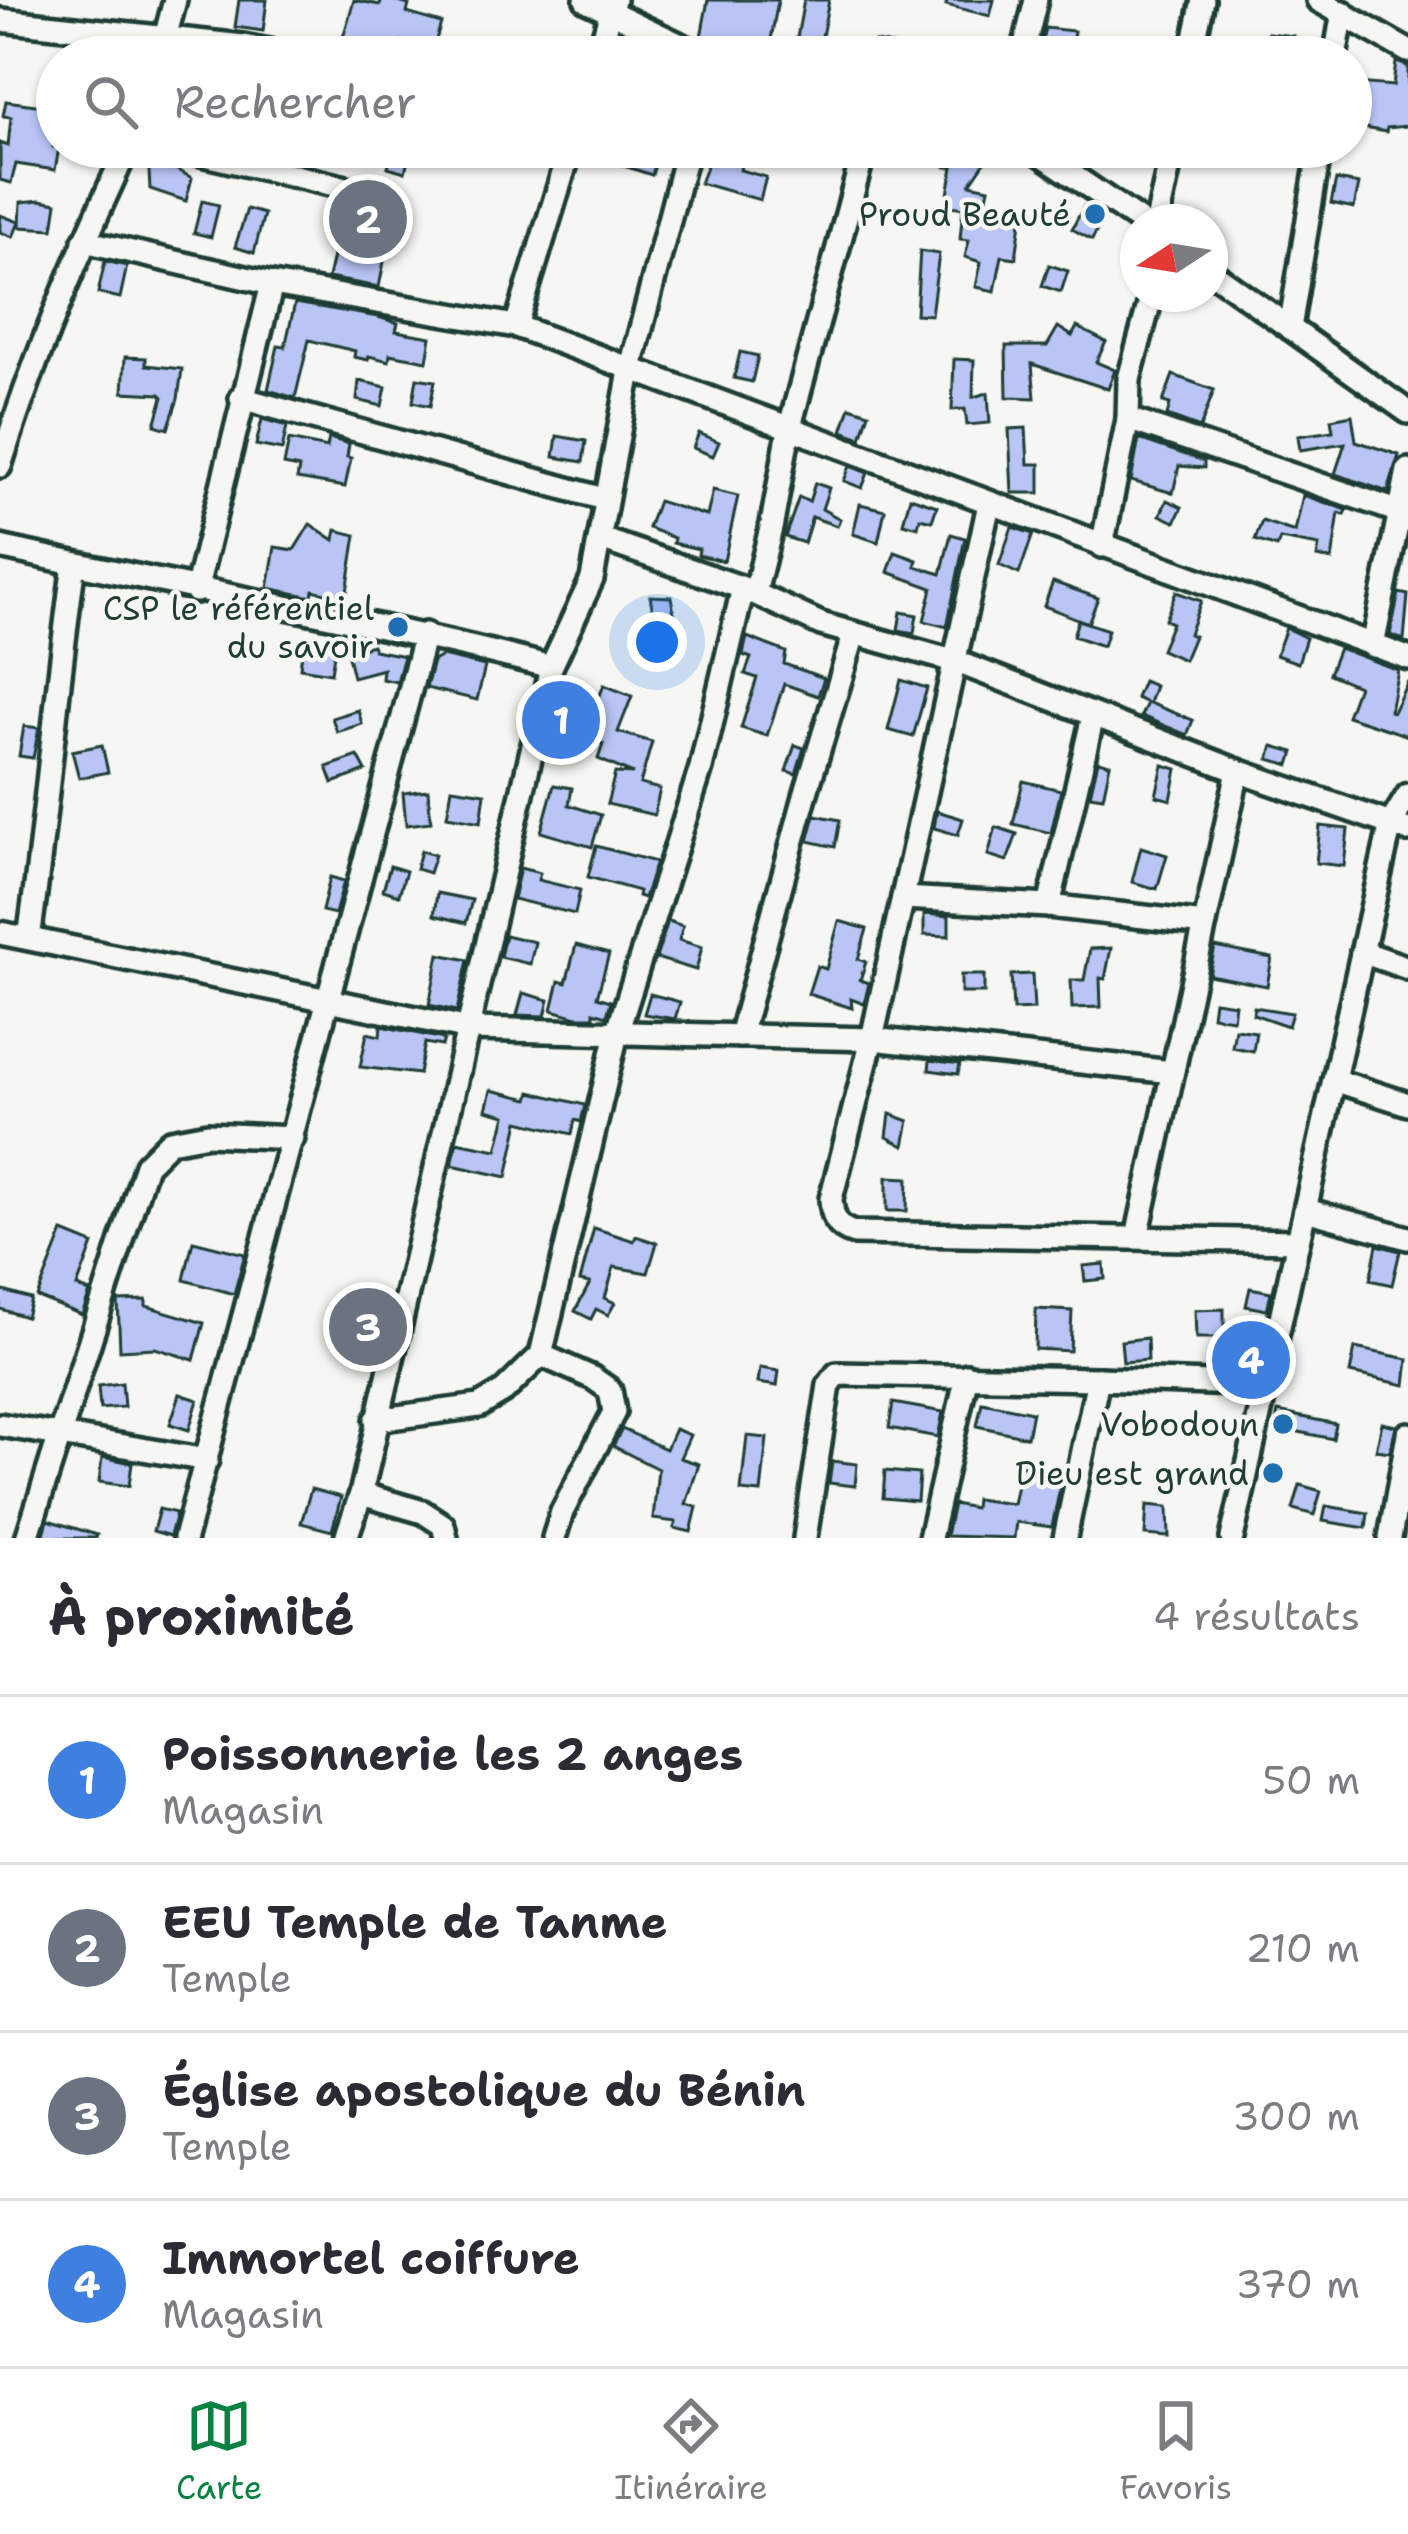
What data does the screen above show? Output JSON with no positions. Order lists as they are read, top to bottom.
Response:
{
  "places": [
    "Proud Beauté",
    "CSP le référentiel du savoir",
    "Vobodoun",
    "Dieu est grand"
  ],
  "north": "left",
  "page": {
    "search": "Rechercher",
    "pins": [
      "2",
      "1",
      "3",
      "4"
    ],
    "heading": ["À proximité", "4 résultats"],
    "list": [
      {
        "mark": "1",
        "name": "Poissonnerie les 2 anges",
        "note": "Magasin",
        "value": "50 m"
      },
      {
        "mark": "2",
        "name": "EEU Temple de Tanme",
        "note": "Temple",
        "value": "210 m"
      },
      {
        "mark": "3",
        "name": "Église apostolique du Bénin",
        "note": "Temple",
        "value": "300 m"
      },
      {
        "mark": "4",
        "name": "Immortel coiffure",
        "note": "Magasin",
        "value": "370 m"
      }
    ],
    "nav": ["Carte", "Itinéraire", "Favoris"]
  }
}
